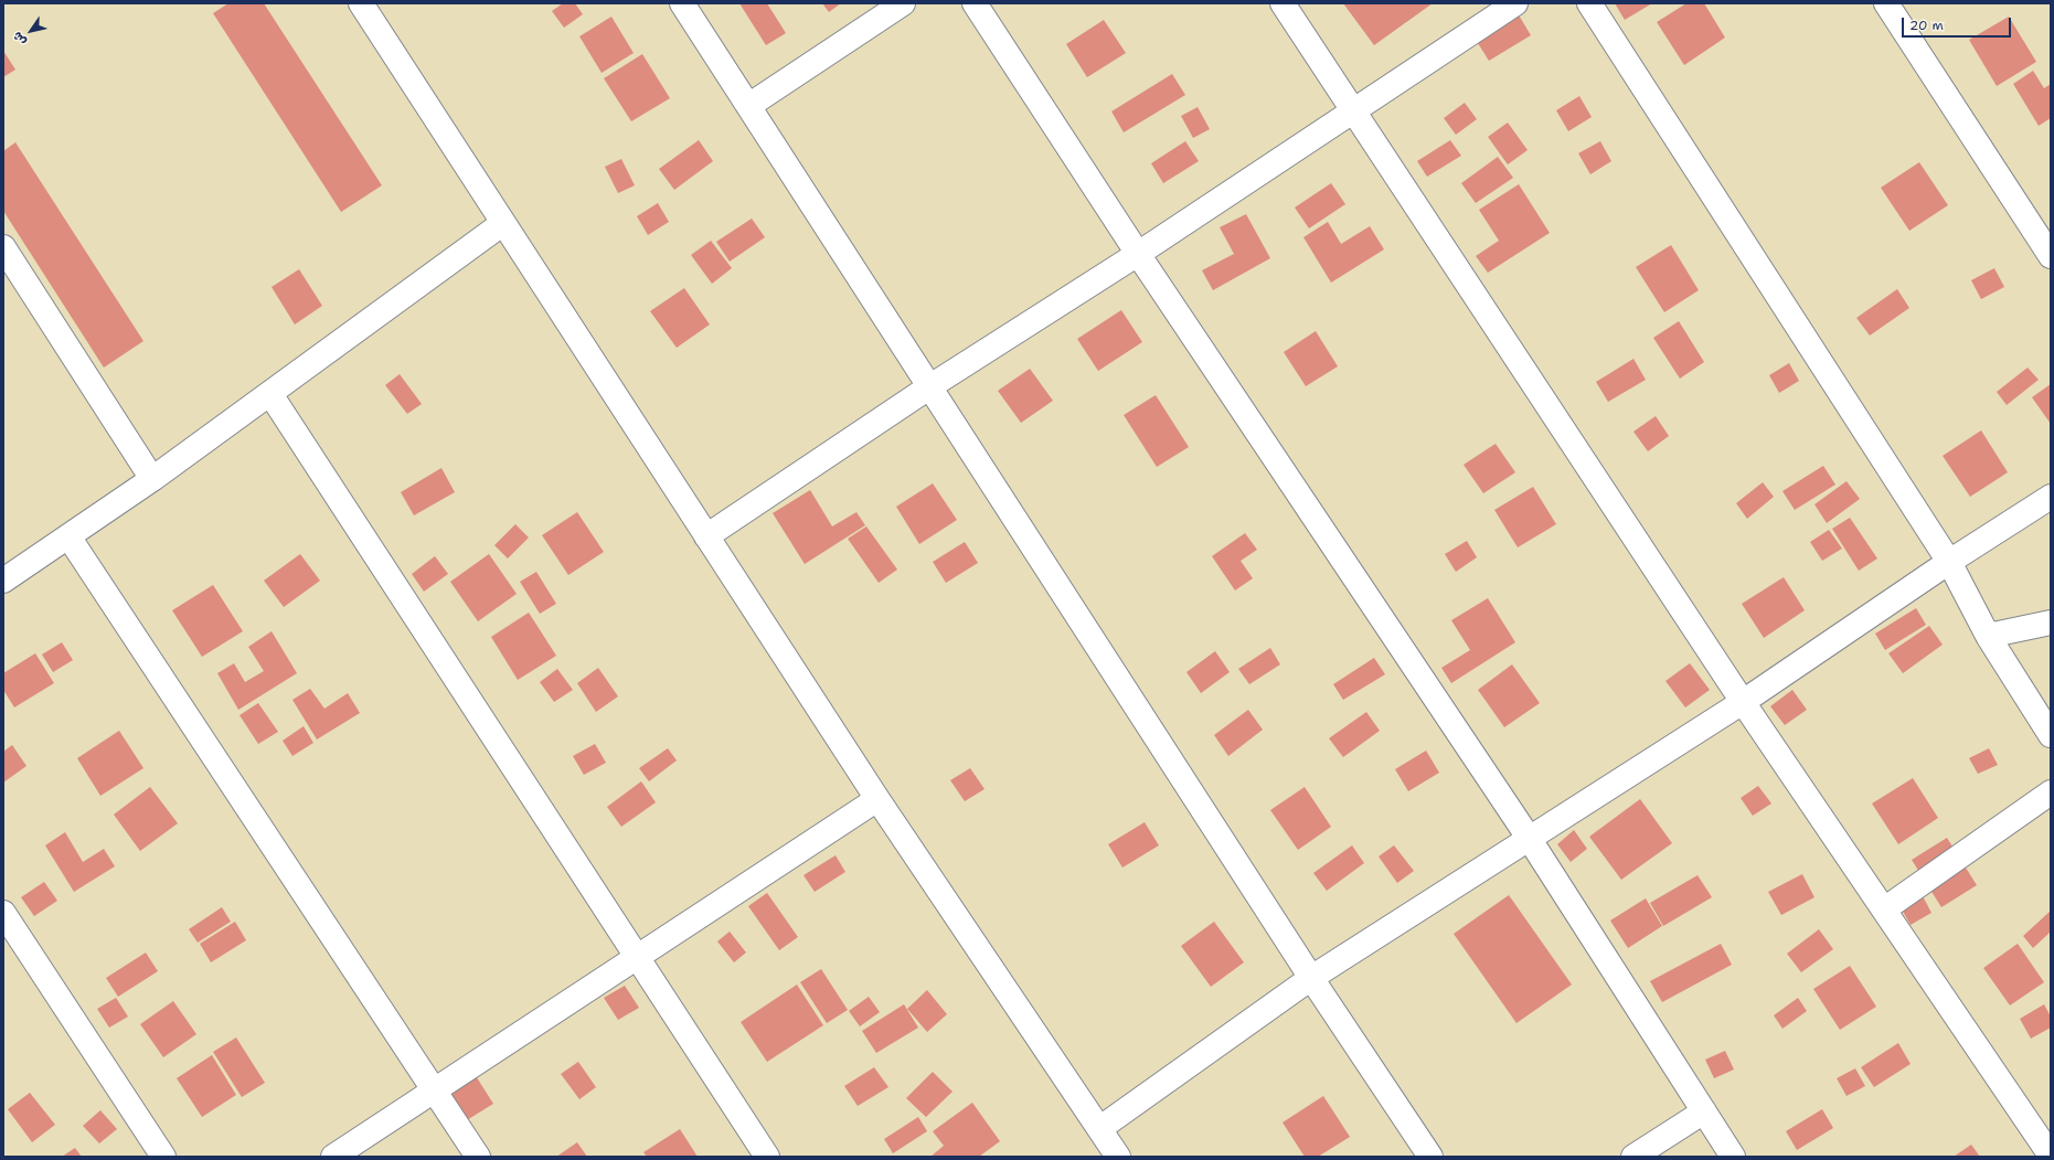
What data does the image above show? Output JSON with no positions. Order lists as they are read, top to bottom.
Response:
{
  "scale_bar": "20 m",
  "north": "bottom left"
}
